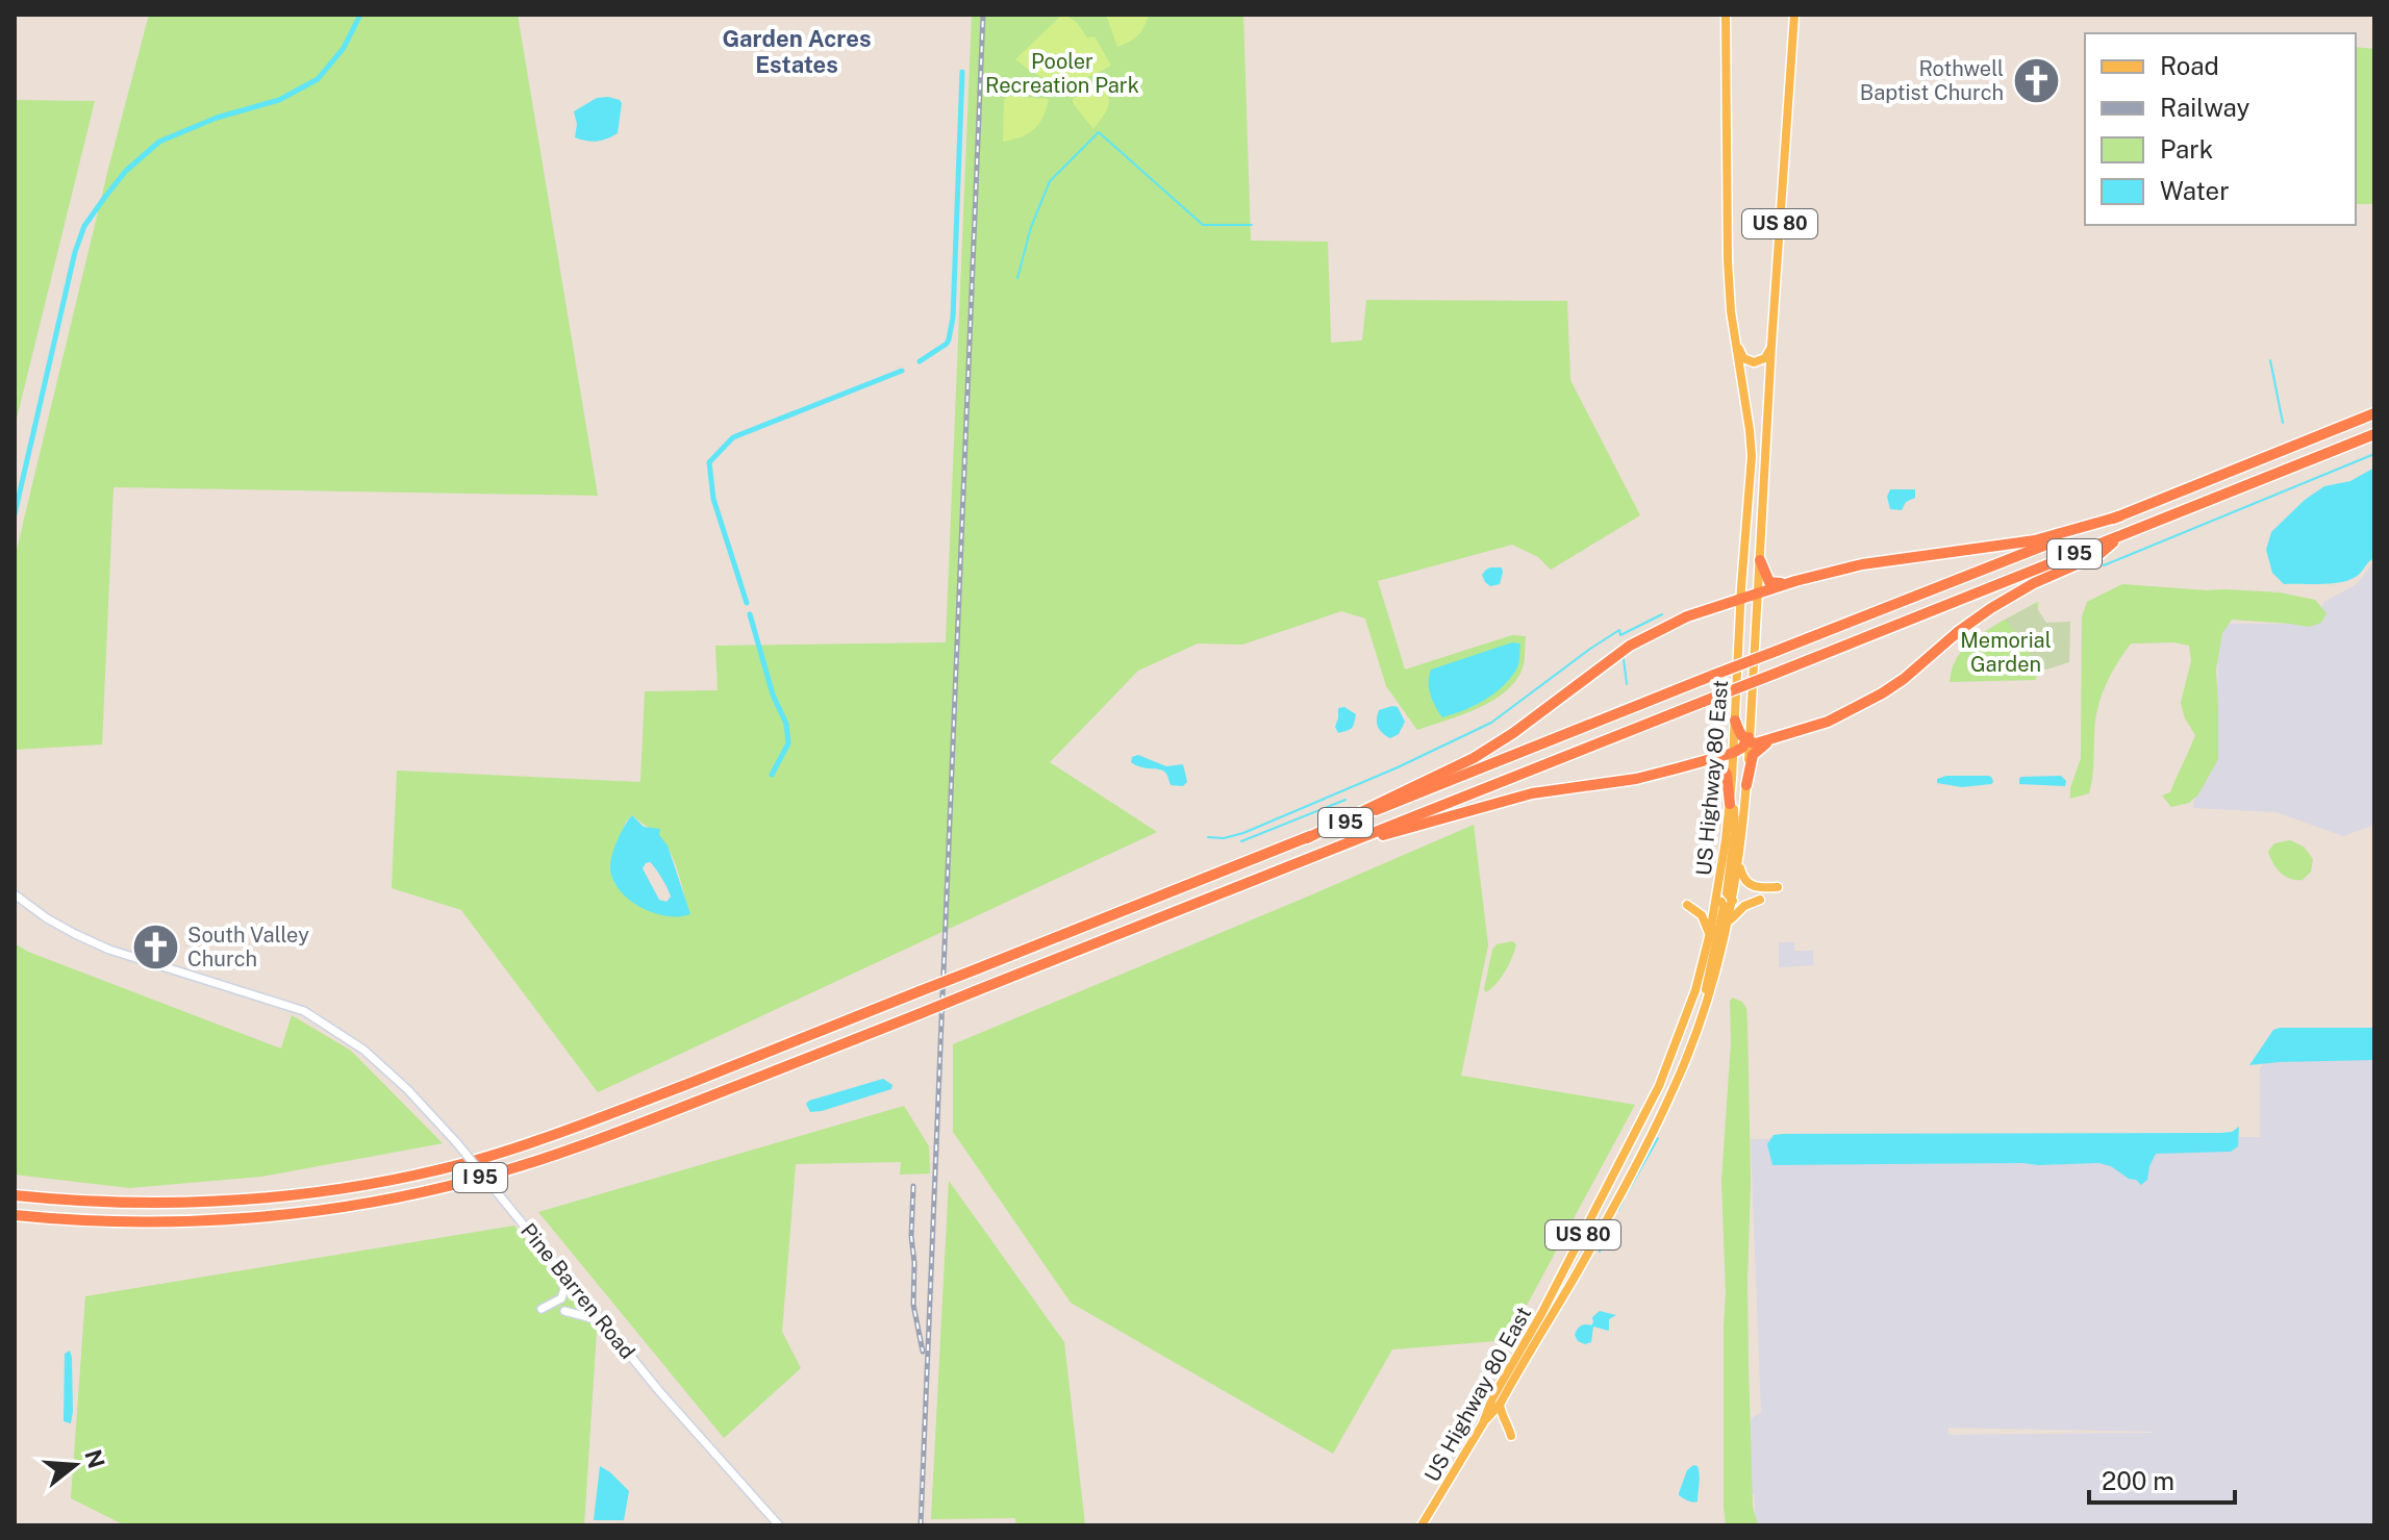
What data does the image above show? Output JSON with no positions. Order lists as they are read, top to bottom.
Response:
{
  "streets": {
    "highway": ["I 95"],
    "main road": ["US 80", "US Highway 80 East", "Pine Barren Road"]
  },
  "crossings": [
    ["US 80", "US Highway 80 East"]
  ],
  "districts": ["Garden Acres Estates"],
  "parks": ["Pooler Recreation Park", "Memorial Garden"],
  "places": {
    "church": ["Rothwell Baptist Church", "South Valley Church"]
  },
  "legend": [
    "Road",
    "Railway",
    "Park",
    "Water"
  ],
  "scale_bar": "200 m",
  "north": "right"
}
